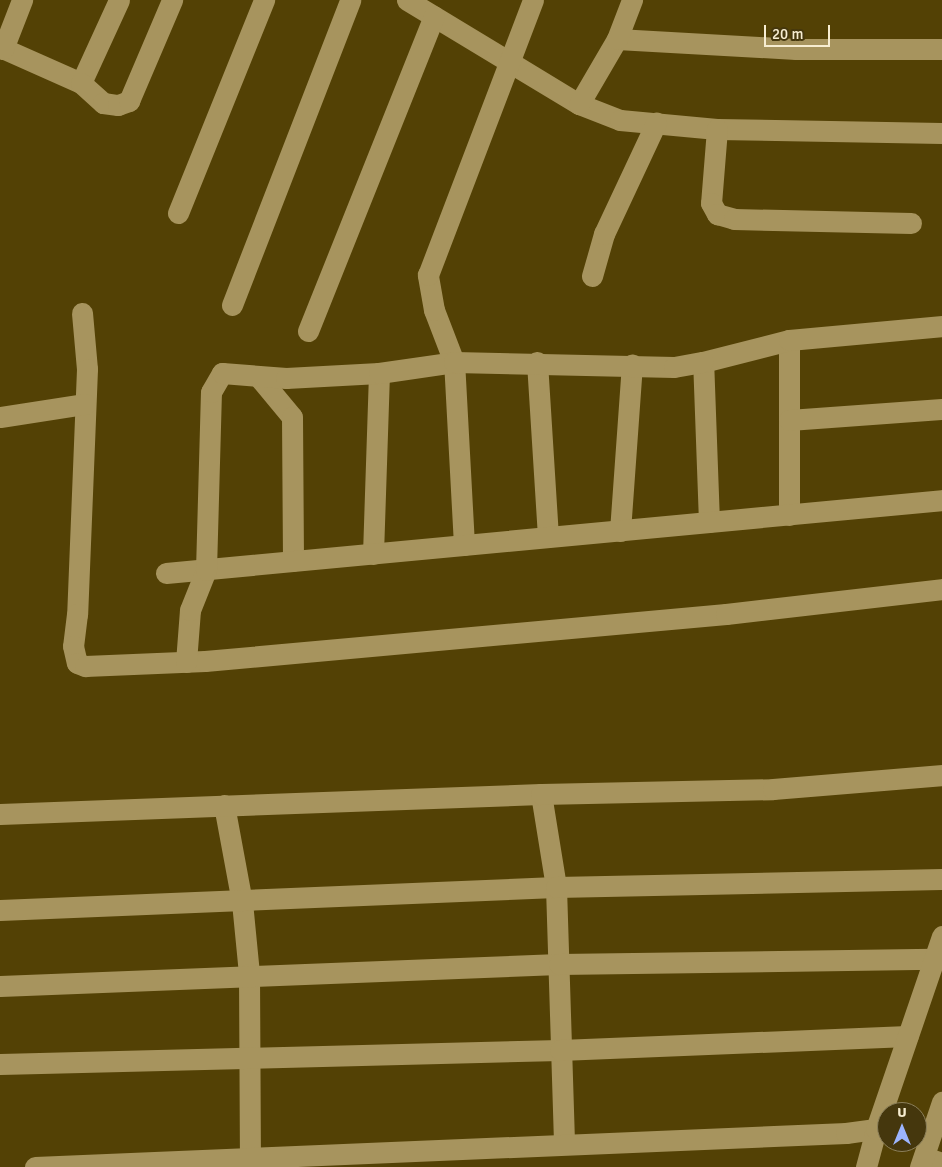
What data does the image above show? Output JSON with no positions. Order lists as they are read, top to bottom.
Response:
{
  "scale_bar": "20 m",
  "north": "top"
}
